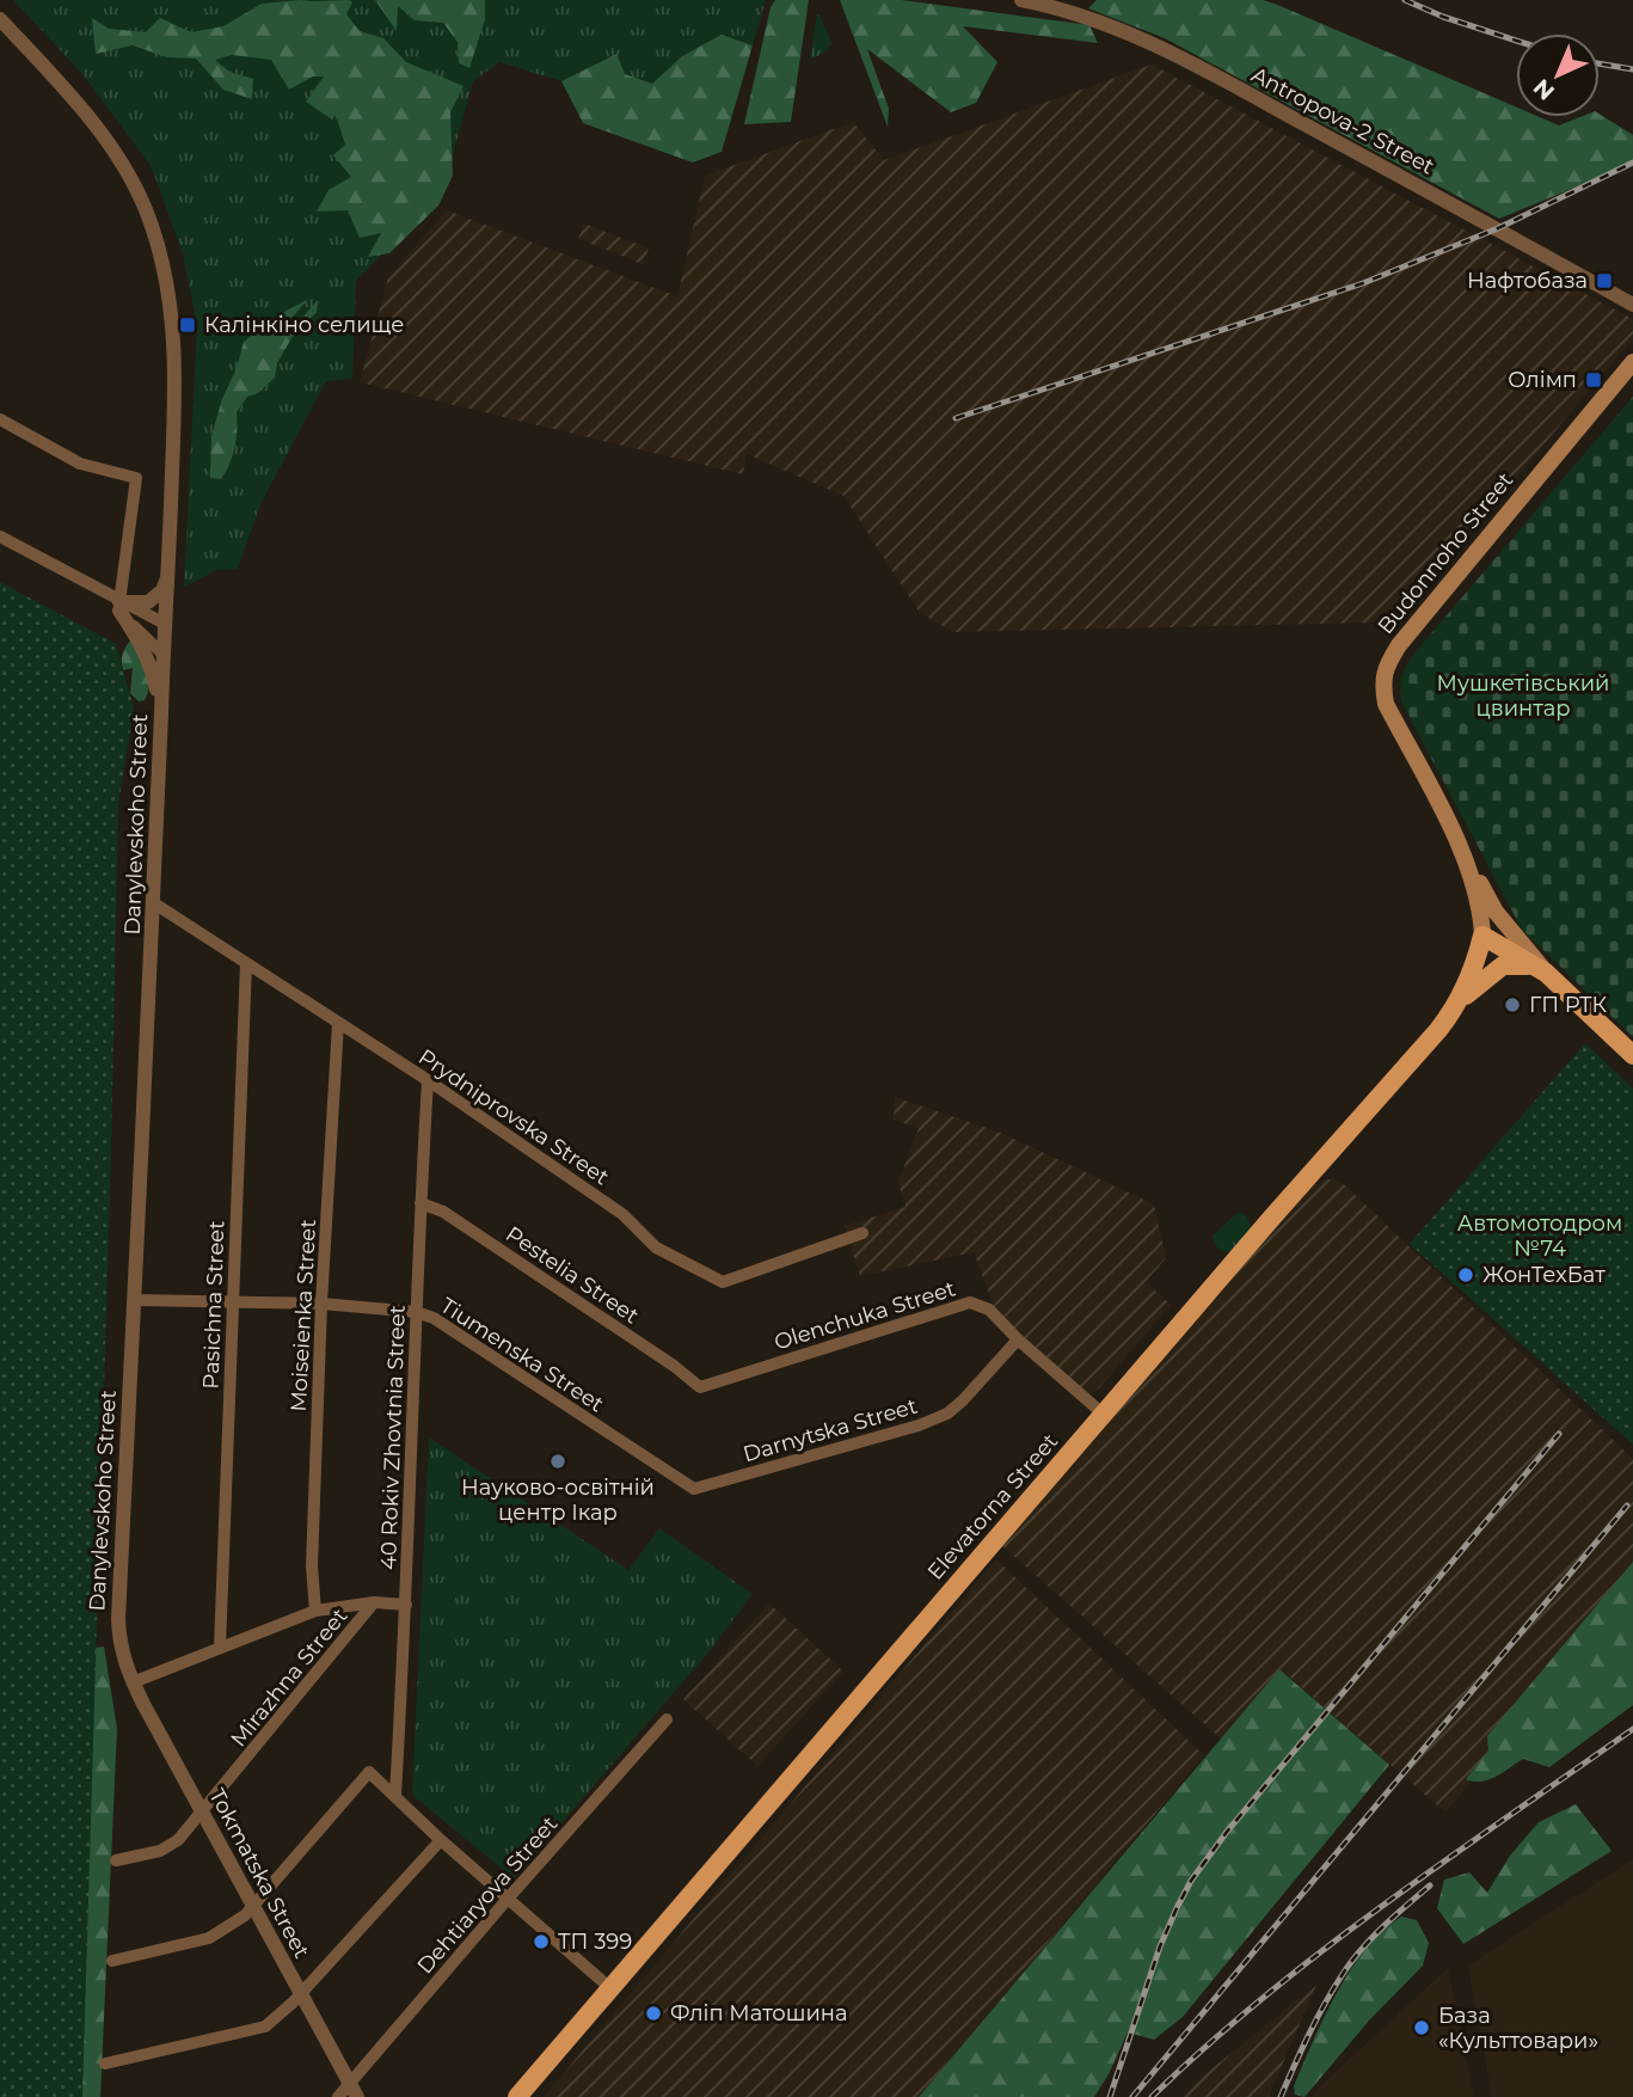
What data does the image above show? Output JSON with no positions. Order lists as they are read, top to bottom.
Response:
{
  "streets": {
    "main road": ["Budonnoho Street", "Elevatorna Street"],
    "street": [
      "Antropova-2 Street",
      "Danylevskoho Street",
      "Prydniprovska Street",
      "Pestelia Street",
      "Pasichna Street",
      "Moiseienka Street",
      "Olenchuka Street",
      "Tiumenska Street",
      "Darnytska Street",
      "40 Rokiv Zhovtnia Street",
      "Mirazhna Street",
      "Tokmatska Street",
      "Dehtiaryova Street"
    ]
  },
  "crossings": [
    ["Budonnoho Street", "Elevatorna Street"],
    ["Danylevskoho Street", "Prydniprovska Street"],
    ["Danylevskoho Street", "Tiumenska Street"],
    ["Danylevskoho Street", "Tokmatska Street"],
    ["Prydniprovska Street", "Pasichna Street"],
    ["Prydniprovska Street", "Moiseienka Street"],
    ["Prydniprovska Street", "40 Rokiv Zhovtnia Street"],
    ["Pestelia Street", "Olenchuka Street"],
    ["Pestelia Street", "40 Rokiv Zhovtnia Street"],
    ["Pasichna Street", "Tiumenska Street"],
    ["Moiseienka Street", "Tiumenska Street"],
    ["Olenchuka Street", "Darnytska Street"],
    ["Olenchuka Street", "Elevatorna Street"],
    ["Tiumenska Street", "Darnytska Street"],
    ["Tiumenska Street", "40 Rokiv Zhovtnia Street"],
    ["Mirazhna Street", "Tokmatska Street"],
    ["Tokmatska Street", "Dehtiaryova Street"]
  ],
  "parks": ["Мушкетівський цвинтар", "Автомотодром №74"],
  "places": {
    "transit": ["Нафтобаза", "Калінкіно селище", "Олімп"],
    "other": [
      "ГП РТК",
      "ЖонТехБат",
      "Науково-освітній центр Ікар",
      "ТП 399",
      "Фліп Матошина",
      "База «Культтовари»"
    ]
  },
  "north": "bottom left"
}
